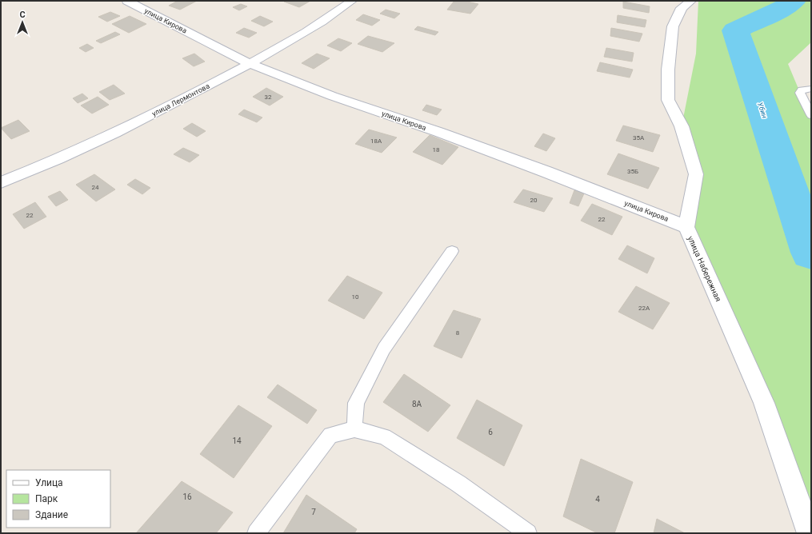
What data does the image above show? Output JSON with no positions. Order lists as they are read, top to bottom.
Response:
{
  "streets": {
    "street": ["улица Кирова", "улица Лермонтова", "улица Набережная"]
  },
  "crossings": [
    ["улица Кирова", "улица Лермонтова"],
    ["улица Кирова", "улица Набережная"]
  ],
  "water": ["Убин"],
  "house_numbers": [
    "32",
    "35А",
    "18А",
    "18",
    "35Б",
    "24",
    "20",
    "22",
    "22",
    "10",
    "22А",
    "8",
    "8А",
    "6",
    "14",
    "16",
    "4",
    "7"
  ],
  "legend": ["Улица", "Парк", "Здание"],
  "north": "top"
}
